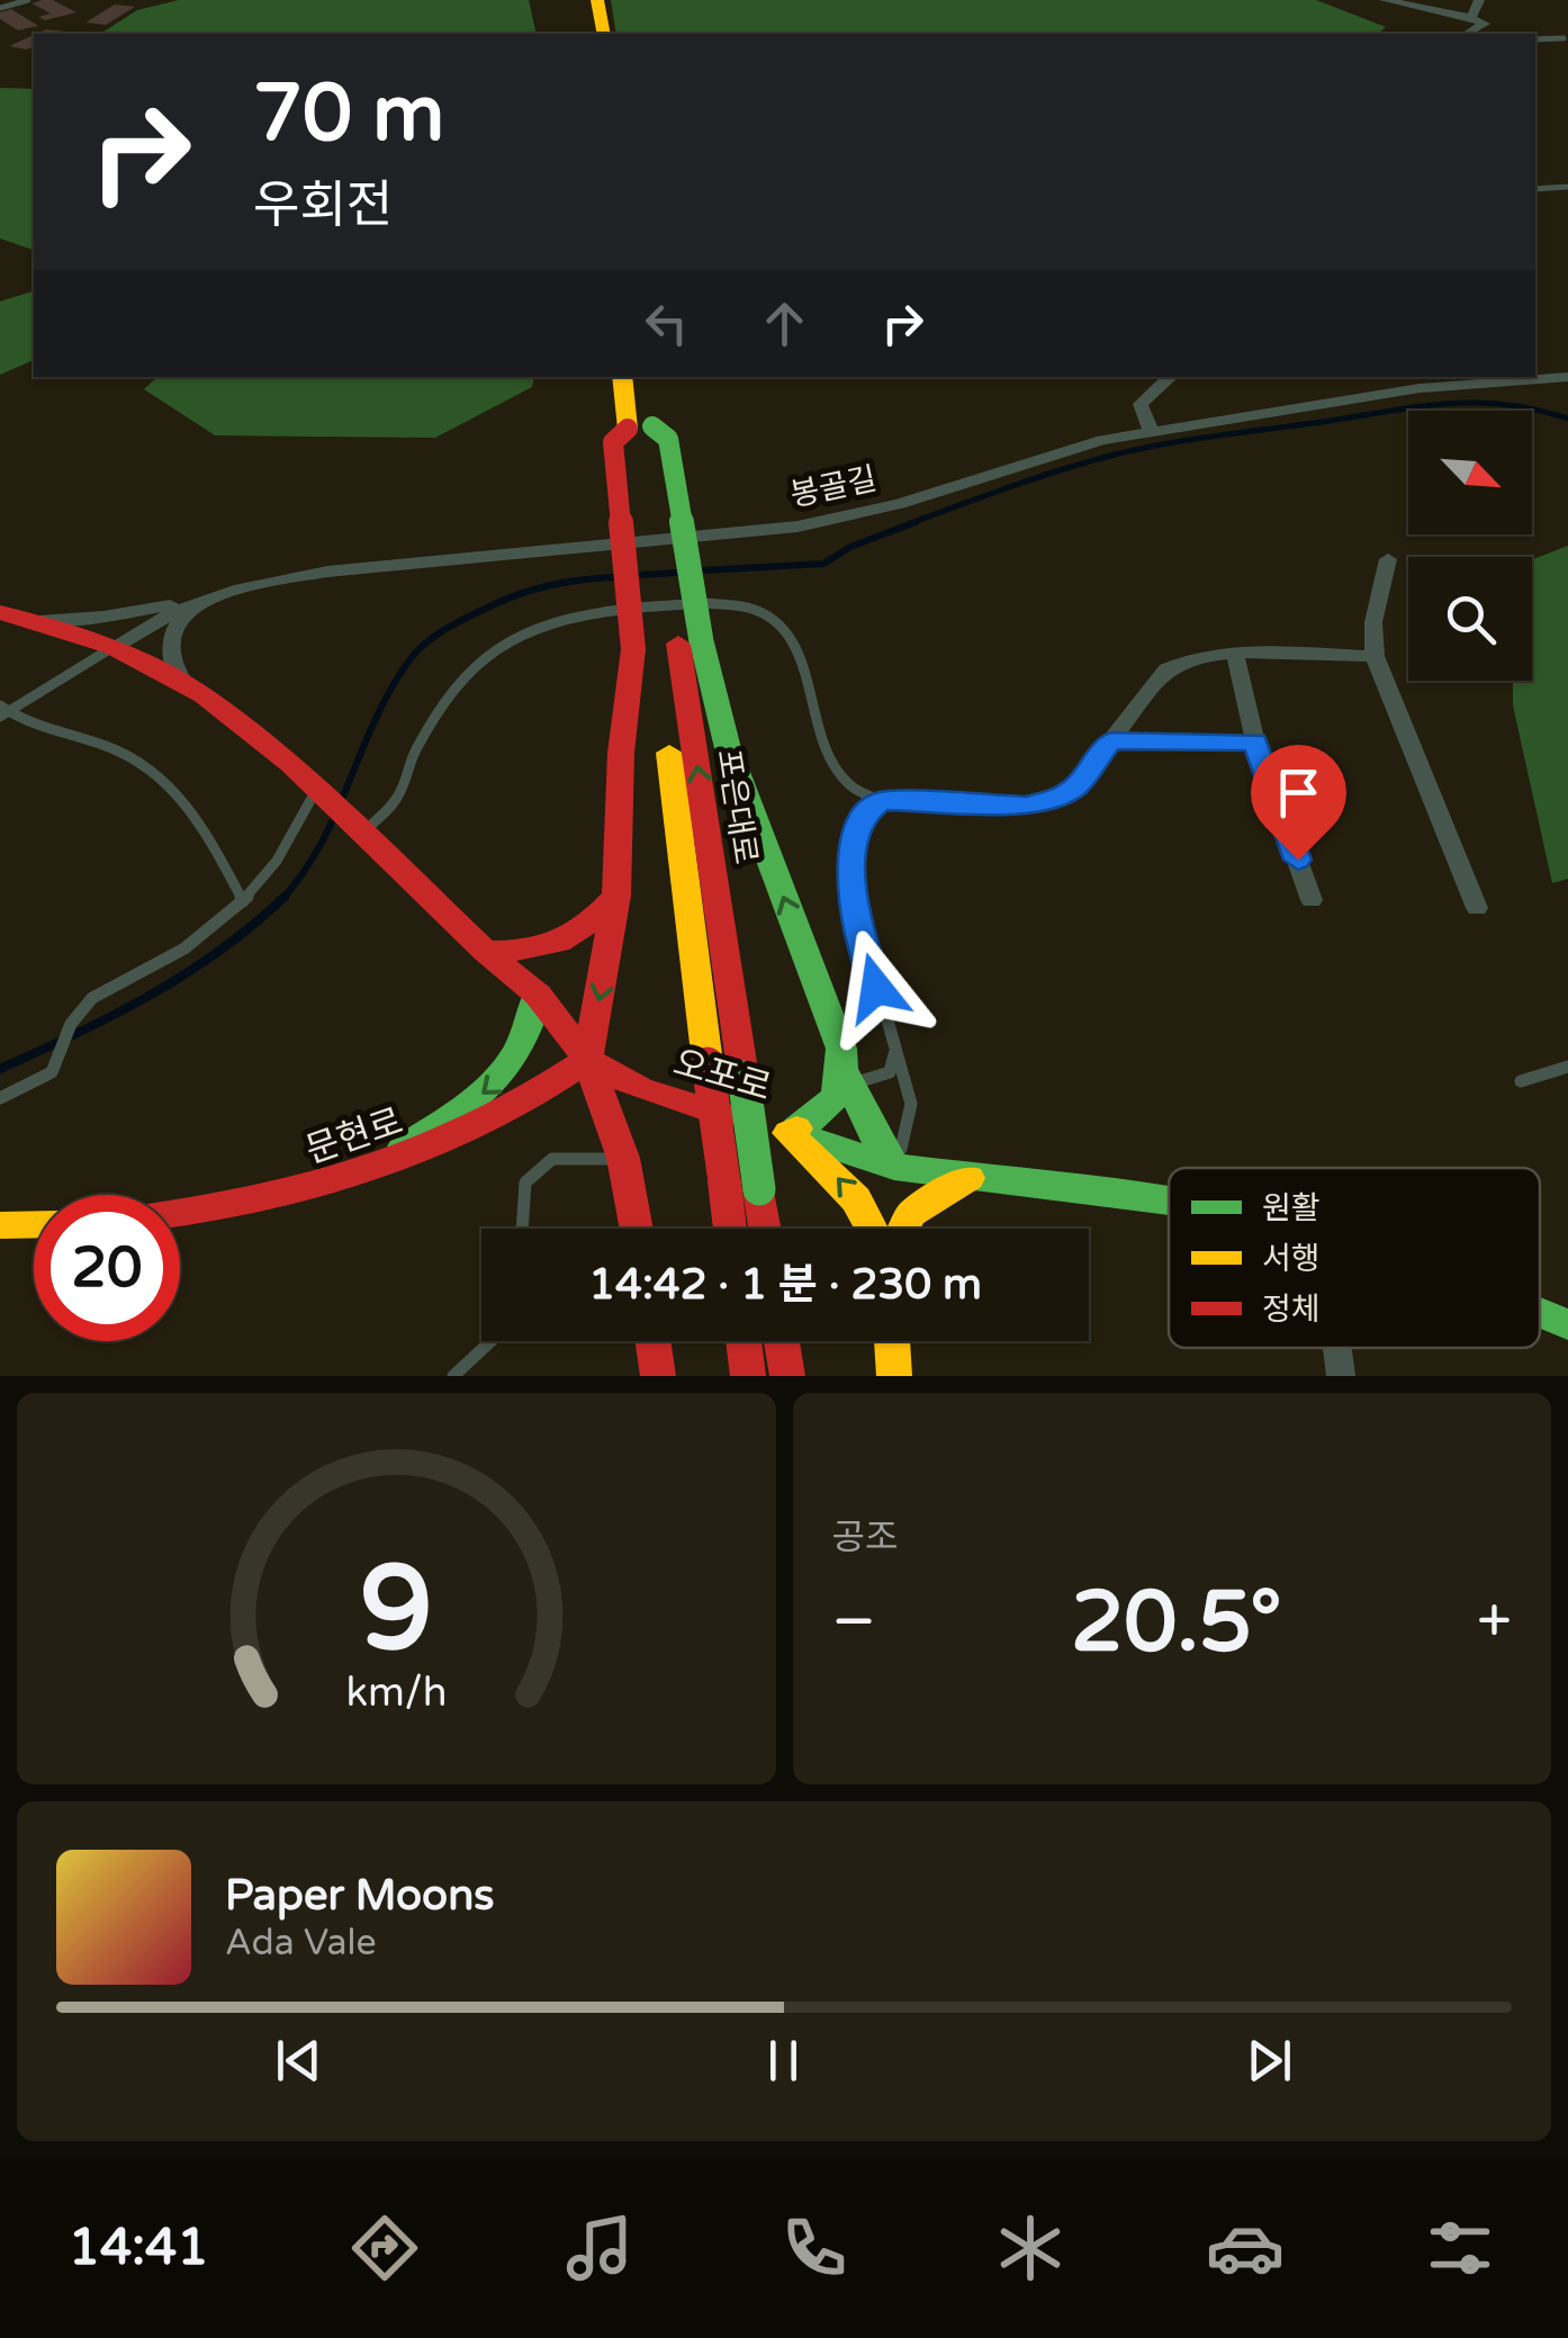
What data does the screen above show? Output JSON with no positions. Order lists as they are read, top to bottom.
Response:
{
  "streets": {
    "main road": ["포은대로", "오포로", "문현로"],
    "street": ["봉골길"]
  },
  "crossings": [
    ["봉골길", "오포로"],
    ["오포로", "문현로"]
  ],
  "legend": ["원활", "서행", "정체"],
  "north": "bottom right",
  "page": {
    "turn": ["70 m", "우회전"],
    "limit": "20",
    "trip": "14:42 · 1 분 · 230 m",
    "tile": "공조",
    "heat": ["−", "20.5°", "+"],
    "song": ["Paper Moons", "Ada Vale"],
    "tabs": "14:41",
    "gauge": ["9", "km/h"]
  }
}
